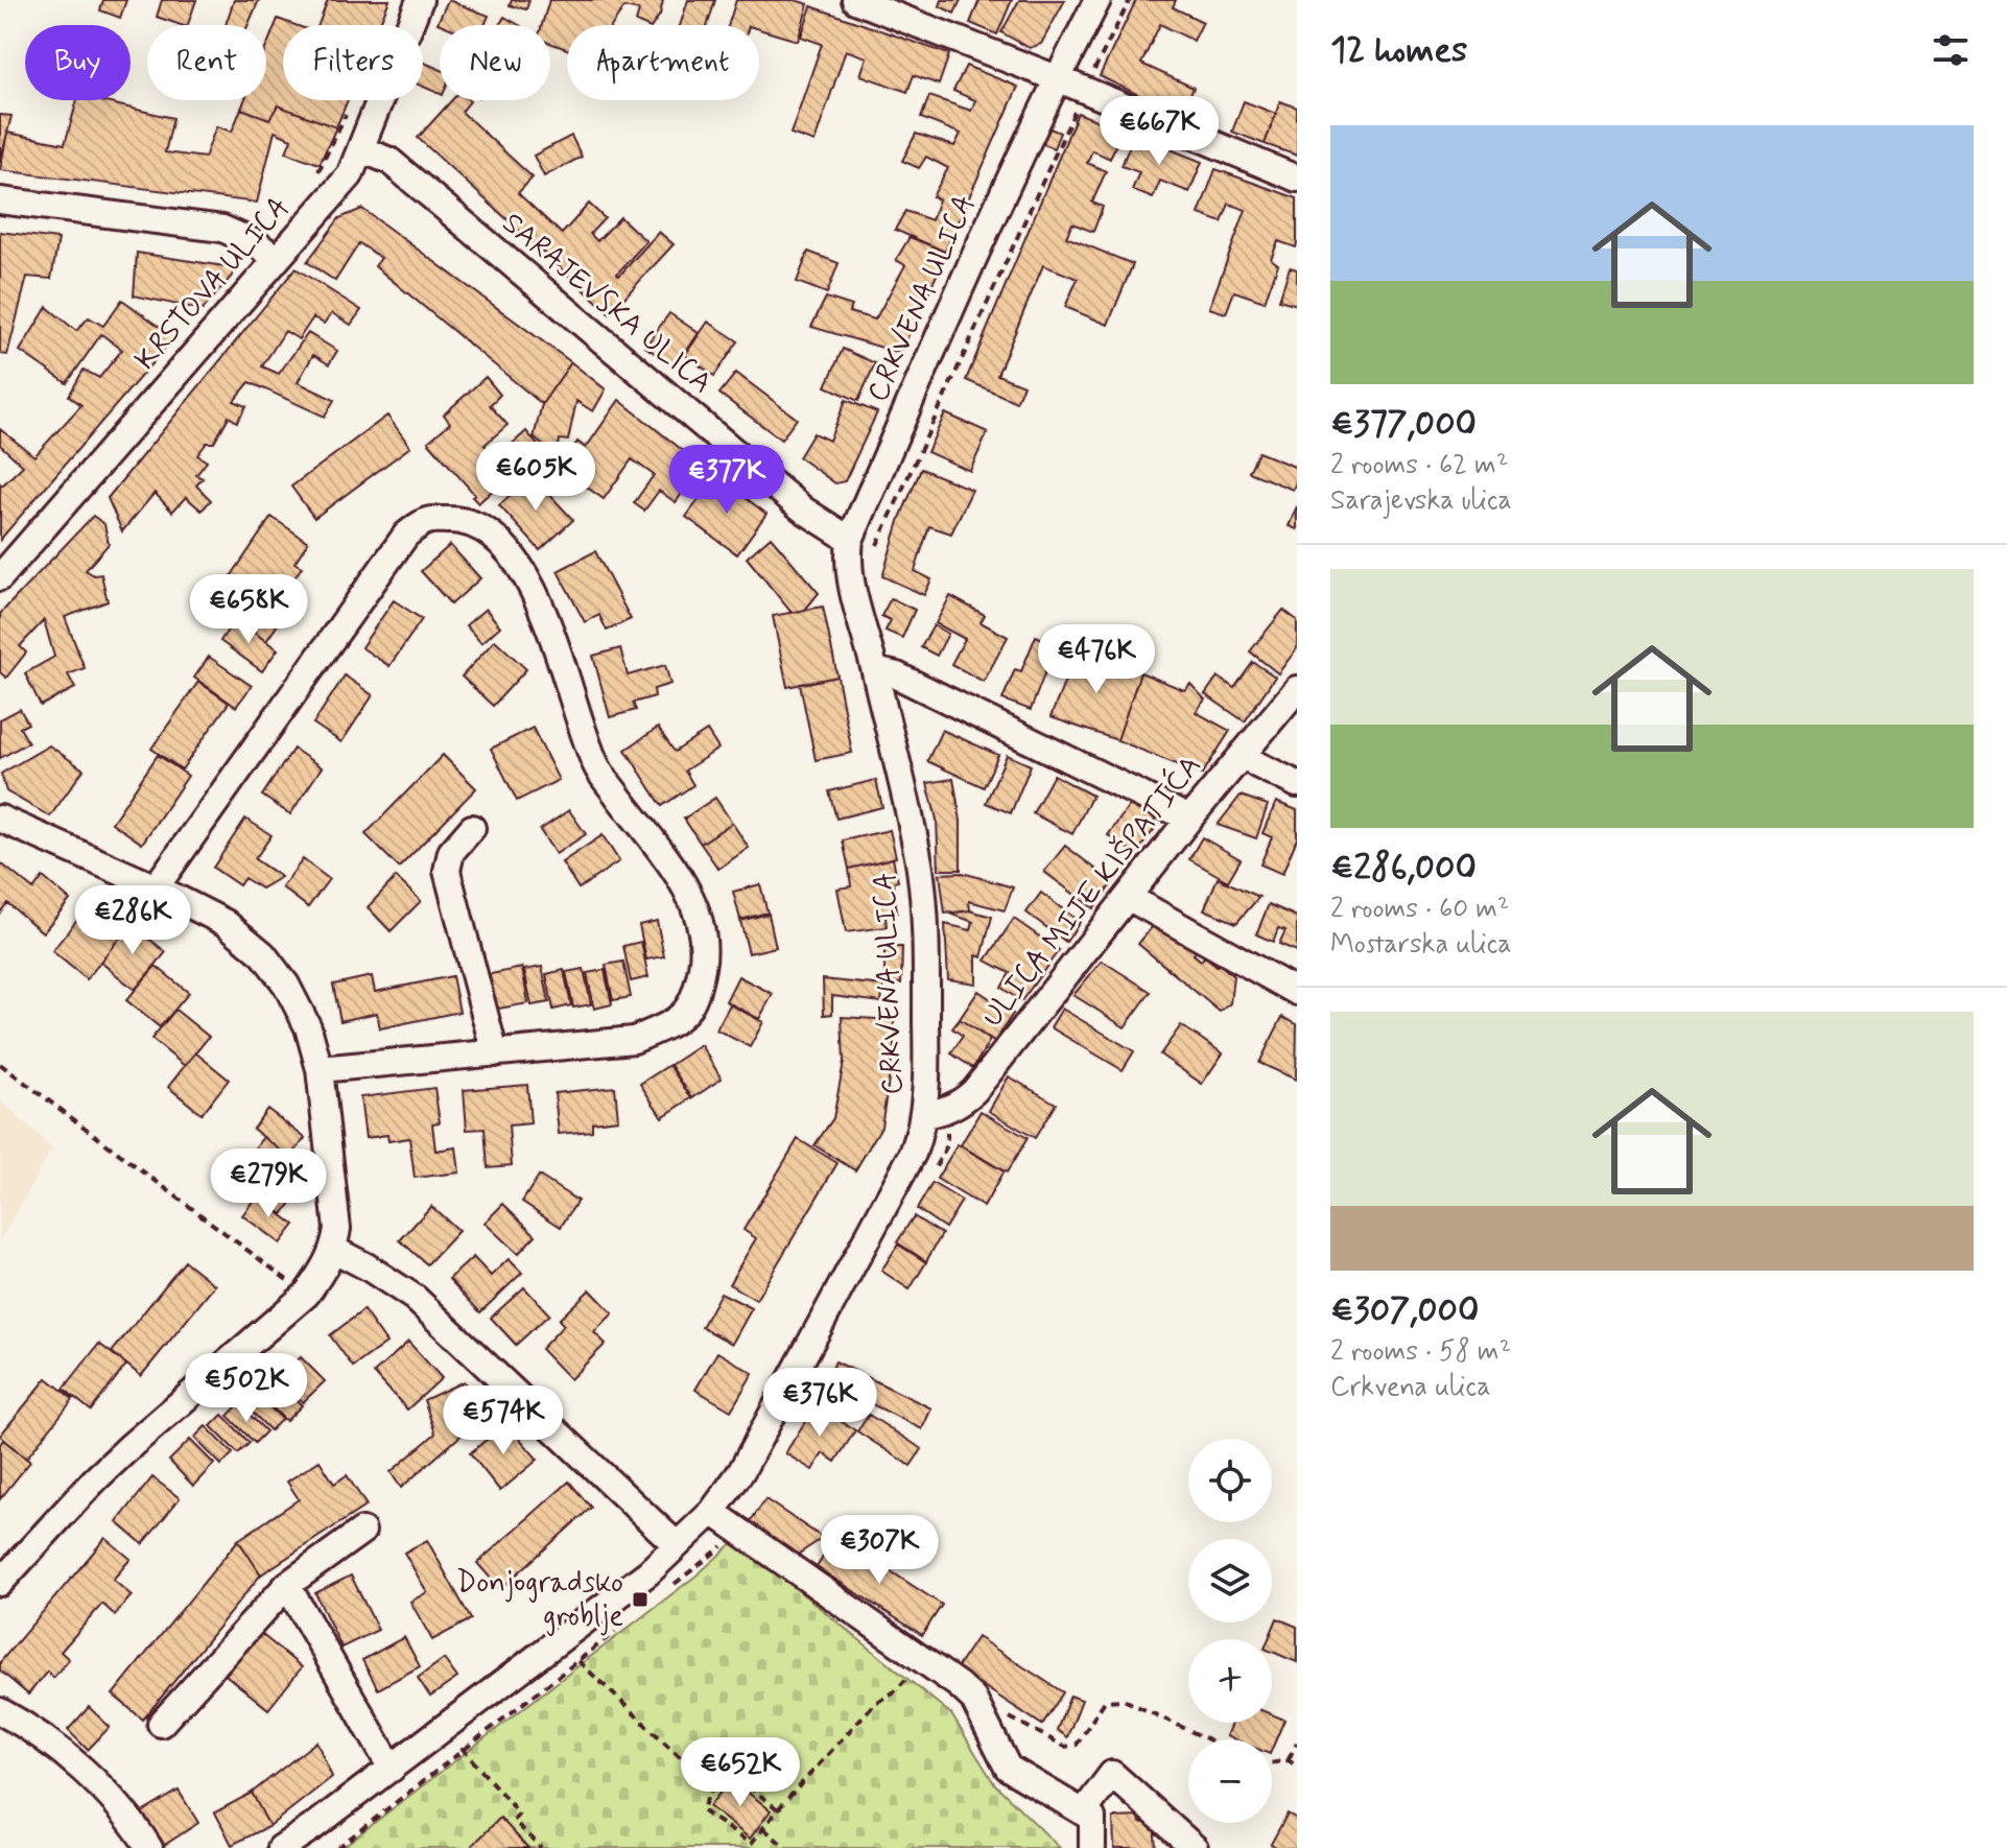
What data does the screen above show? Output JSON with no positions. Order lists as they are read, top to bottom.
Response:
{
  "streets": {
    "street": [
      "KRSTOVA ULICA",
      "CRKVENA ULICA",
      "SARAJEVSKA ULICA",
      "ULICA MIJE KIŠPATIĆA"
    ]
  },
  "crossings": [
    ["KRSTOVA ULICA", "SARAJEVSKA ULICA"],
    ["CRKVENA ULICA", "SARAJEVSKA ULICA"],
    ["CRKVENA ULICA", "ULICA MIJE KIŠPATIĆA"]
  ],
  "places": {
    "transit": ["Donjogradsko groblje"]
  },
  "page": {
    "heading": "12 homes",
    "chip": [
      "Buy",
      "Rent",
      "Filters",
      "New",
      "Apartment"
    ],
    "price": [
      "€667K",
      "€605K",
      "€377K",
      "€658K",
      "€476K",
      "€286K",
      "€279K",
      "€502K",
      "€376K",
      "€574K",
      "€307K",
      "€652K"
    ],
    "list": [
      {
        "name": "€377,000",
        "note": "2 rooms · 62 m² · Sarajevska ulica"
      },
      {
        "name": "€286,000",
        "note": "2 rooms · 60 m² · Mostarska ulica"
      },
      {
        "name": "€307,000",
        "note": "2 rooms · 58 m² · Crkvena ulica"
      }
    ],
    "map_buttons": ["+", "−"]
  }
}
